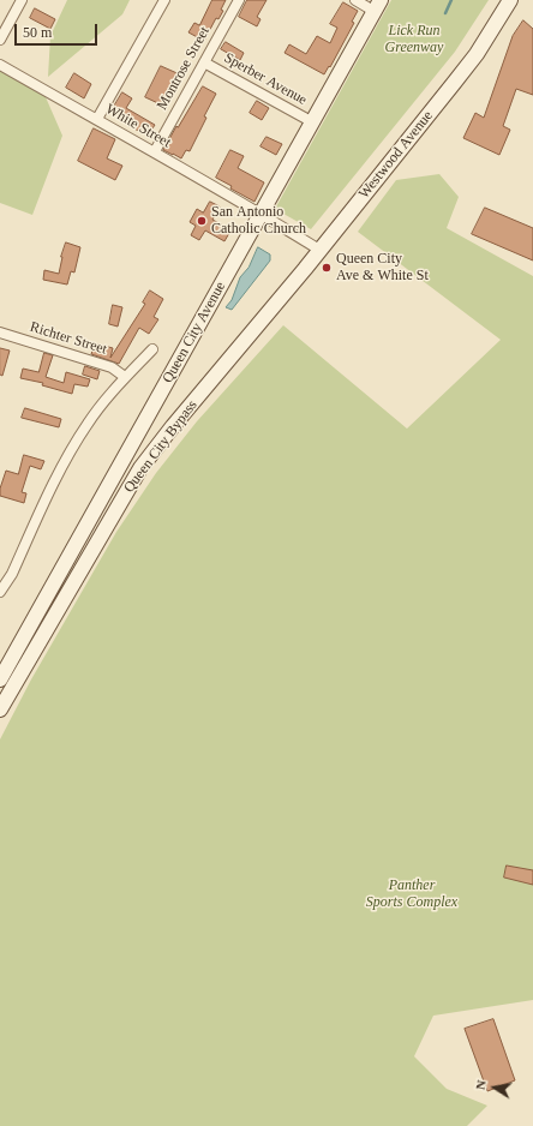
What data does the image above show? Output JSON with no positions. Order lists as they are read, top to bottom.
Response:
{
  "streets": {
    "main road": ["Westwood Avenue", "Queen City Avenue", "Queen City Bypass"],
    "street": [
      "Montrose Street",
      "Sperber Avenue",
      "White Street",
      "Richter Street"
    ]
  },
  "crossings": [
    ["Montrose Street", "Sperber Avenue"],
    ["Montrose Street", "White Street"],
    ["Sperber Avenue", "Queen City Avenue"],
    ["White Street", "Queen City Avenue"],
    ["Westwood Avenue", "Queen City Bypass"],
    ["Queen City Avenue", "Richter Street"]
  ],
  "parks": ["Lick Run Greenway", "Panther Sports Complex"],
  "places": ["San Antonio Catholic Church", "Queen City Ave & White St"],
  "scale_bar": "50 m",
  "north": "left"
}
